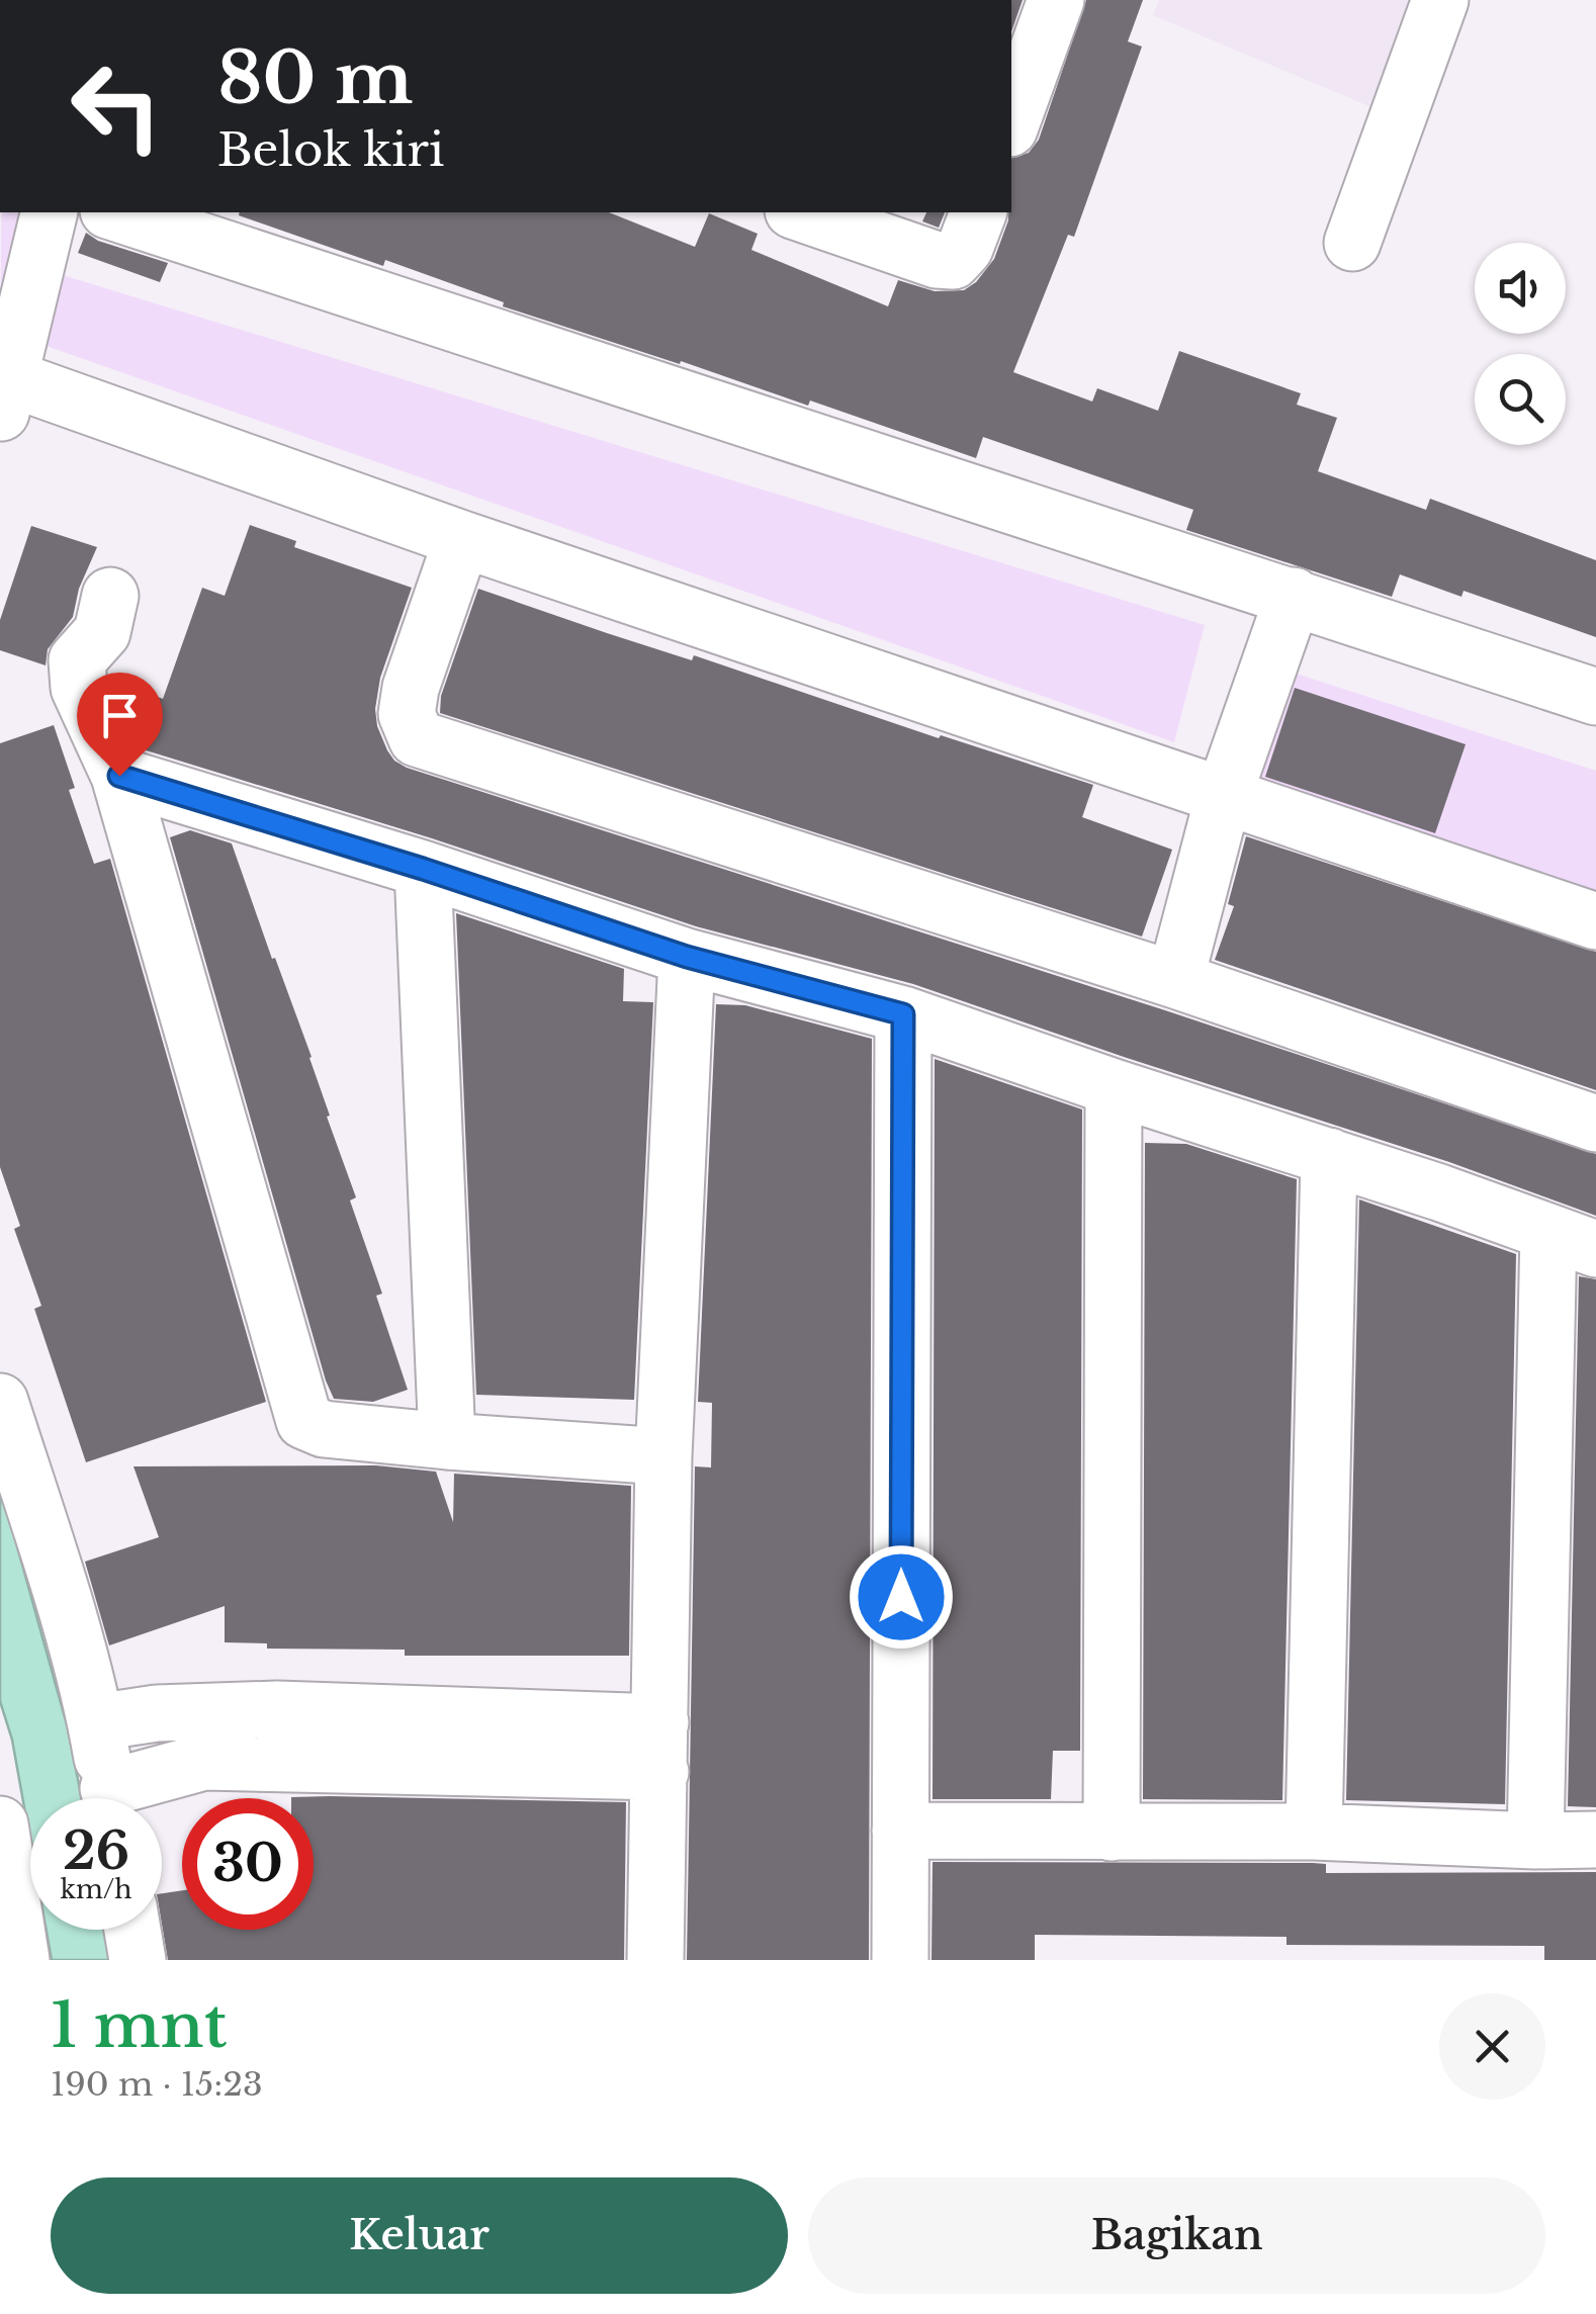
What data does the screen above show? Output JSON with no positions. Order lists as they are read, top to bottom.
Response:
{
  "page": {
    "turn": ["80 m", "Belok kiri"],
    "speed": "26 km/h",
    "limit": "30",
    "heading": ["1 mnt", "190 m · 15:23"],
    "buttons": ["Keluar", "Bagikan"]
  }
}
